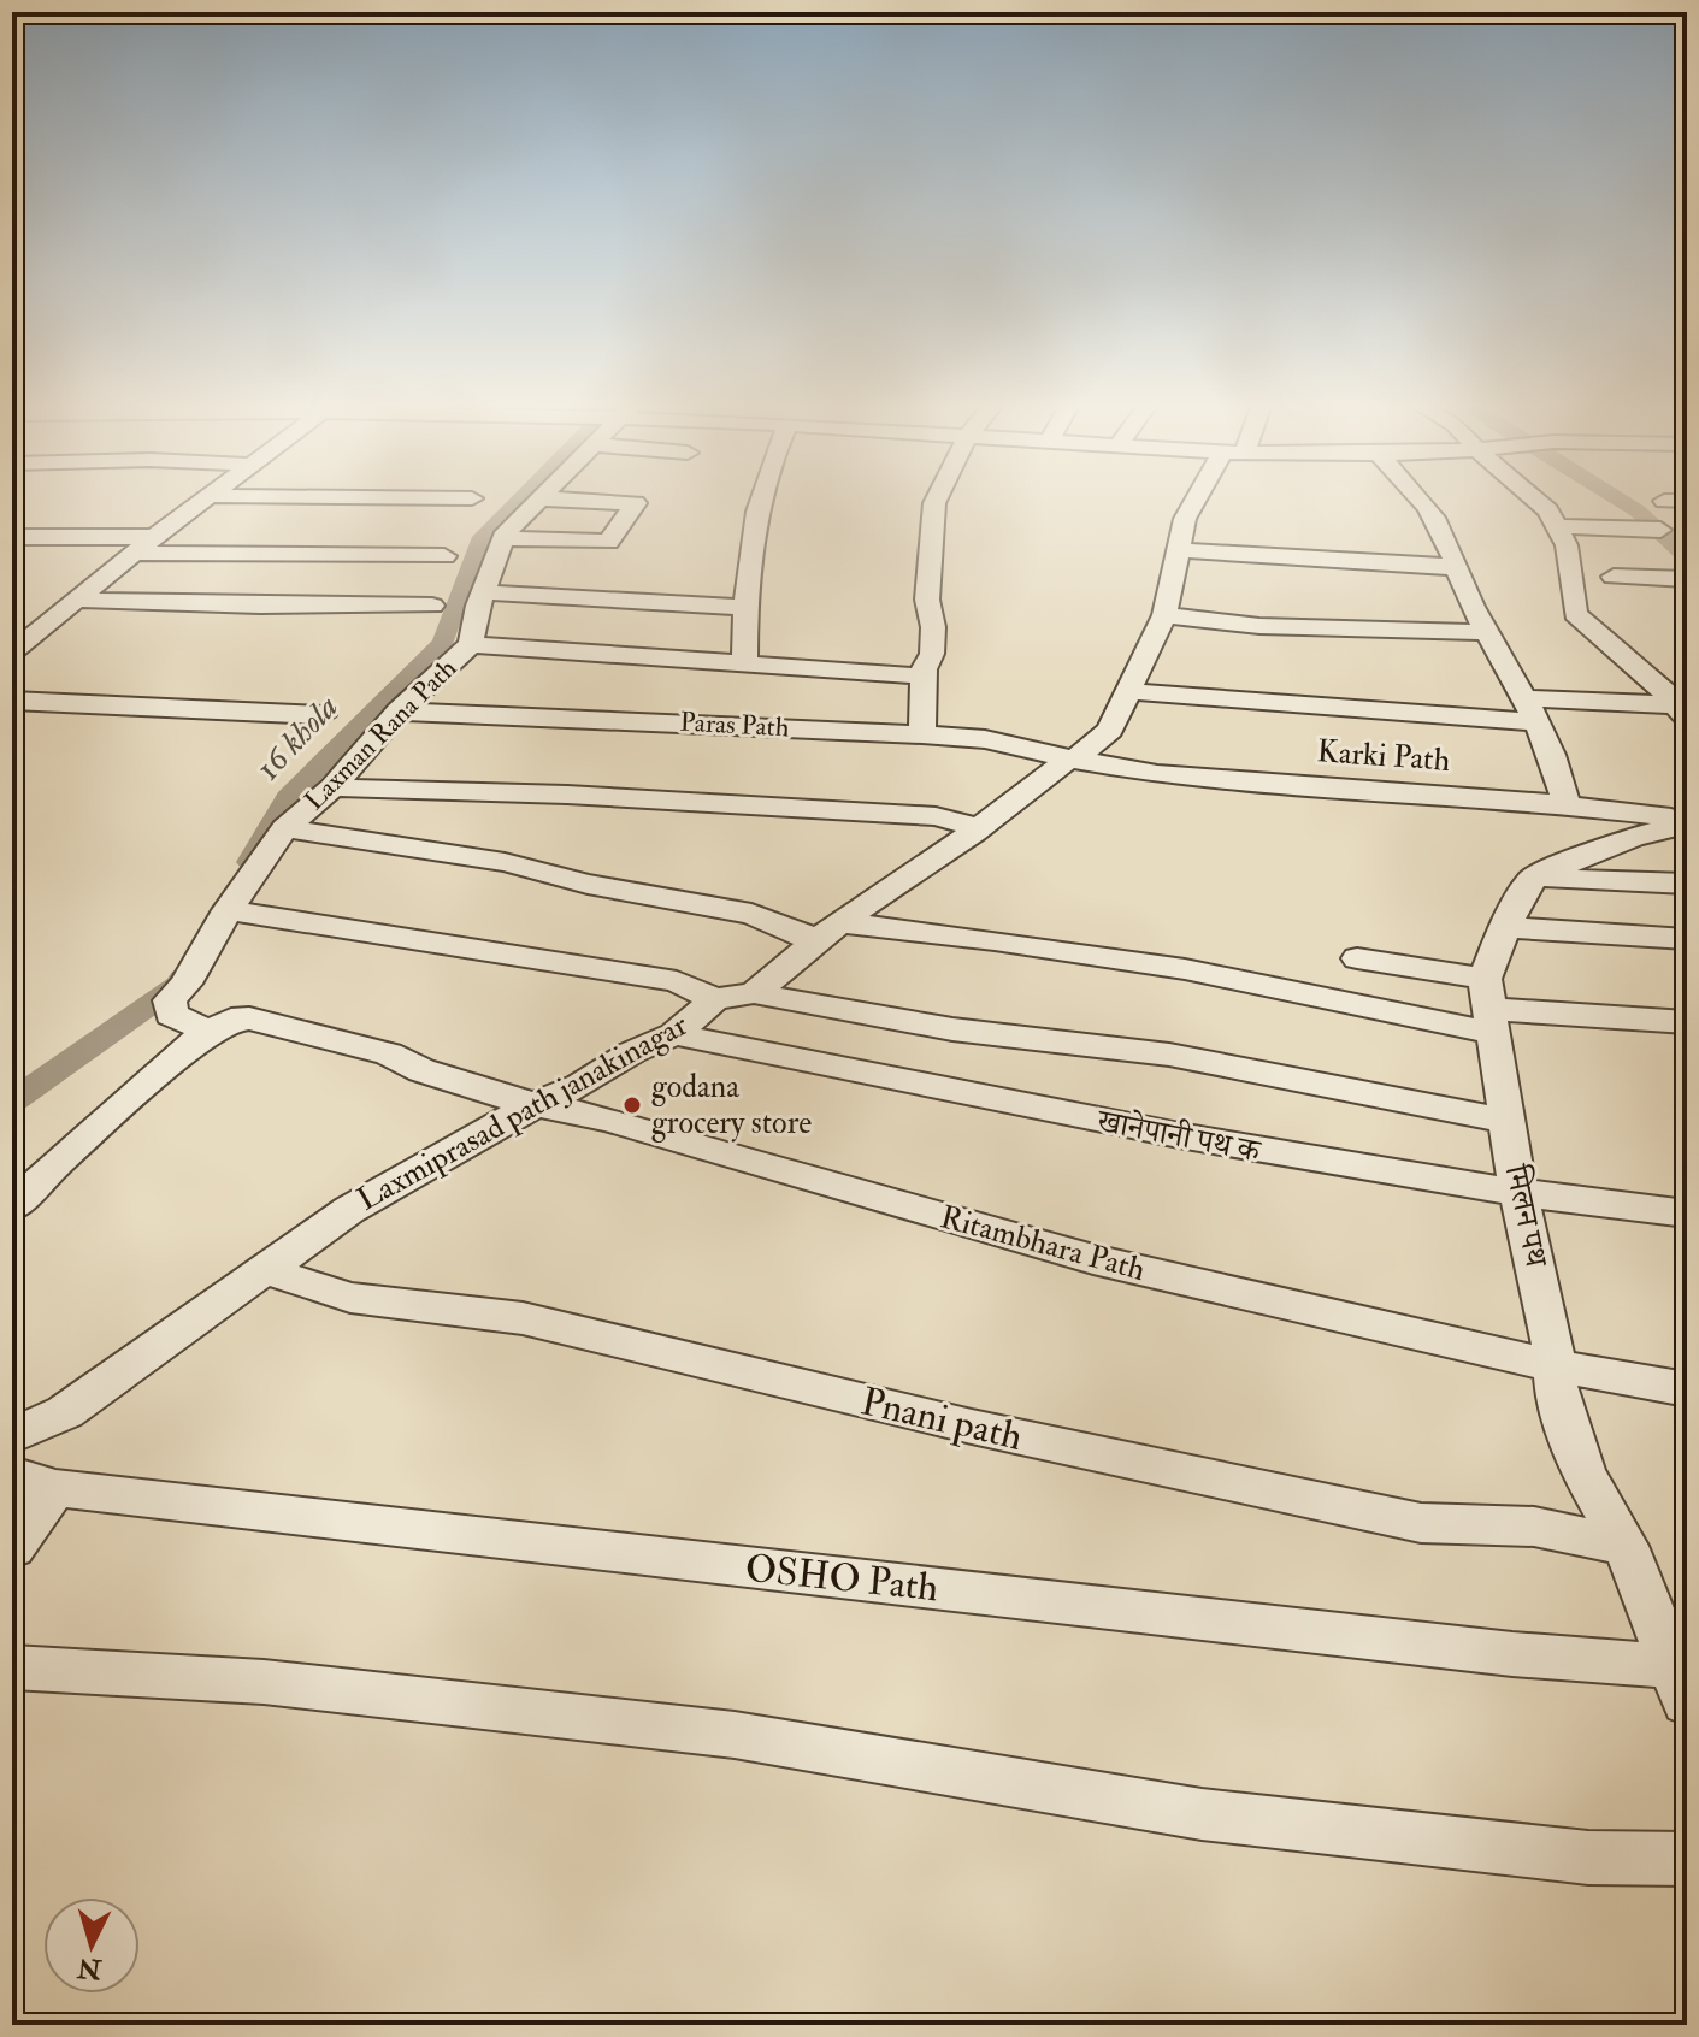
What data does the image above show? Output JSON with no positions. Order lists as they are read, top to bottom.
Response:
{
  "streets": {
    "street": [
      "Paras Path",
      "Laxman Rana Path",
      "Karki Path",
      "Laxmiprasad path janakinagar",
      "खानेपानी पथ क",
      "मिलन पथ",
      "Ritambhara Path",
      "Pnani path",
      "OSHO Path"
    ]
  },
  "crossings": [
    ["Paras Path", "Laxman Rana Path"],
    ["Paras Path", "Karki Path"],
    ["Paras Path", "Laxmiprasad path janakinagar"],
    ["Laxman Rana Path", "Ritambhara Path"],
    ["Karki Path", "Laxmiprasad path janakinagar"],
    ["Laxmiprasad path janakinagar", "खानेपानी पथ क"],
    ["Laxmiprasad path janakinagar", "Ritambhara Path"],
    ["Laxmiprasad path janakinagar", "Pnani path"],
    ["खानेपानी पथ क", "मिलन पथ"],
    ["मिलन पथ", "Ritambhara Path"],
    ["मिलन पथ", "Pnani path"],
    ["मिलन पथ", "OSHO Path"]
  ],
  "water": ["16 khola"],
  "places": ["godana grocery store"],
  "north": "bottom"
}
